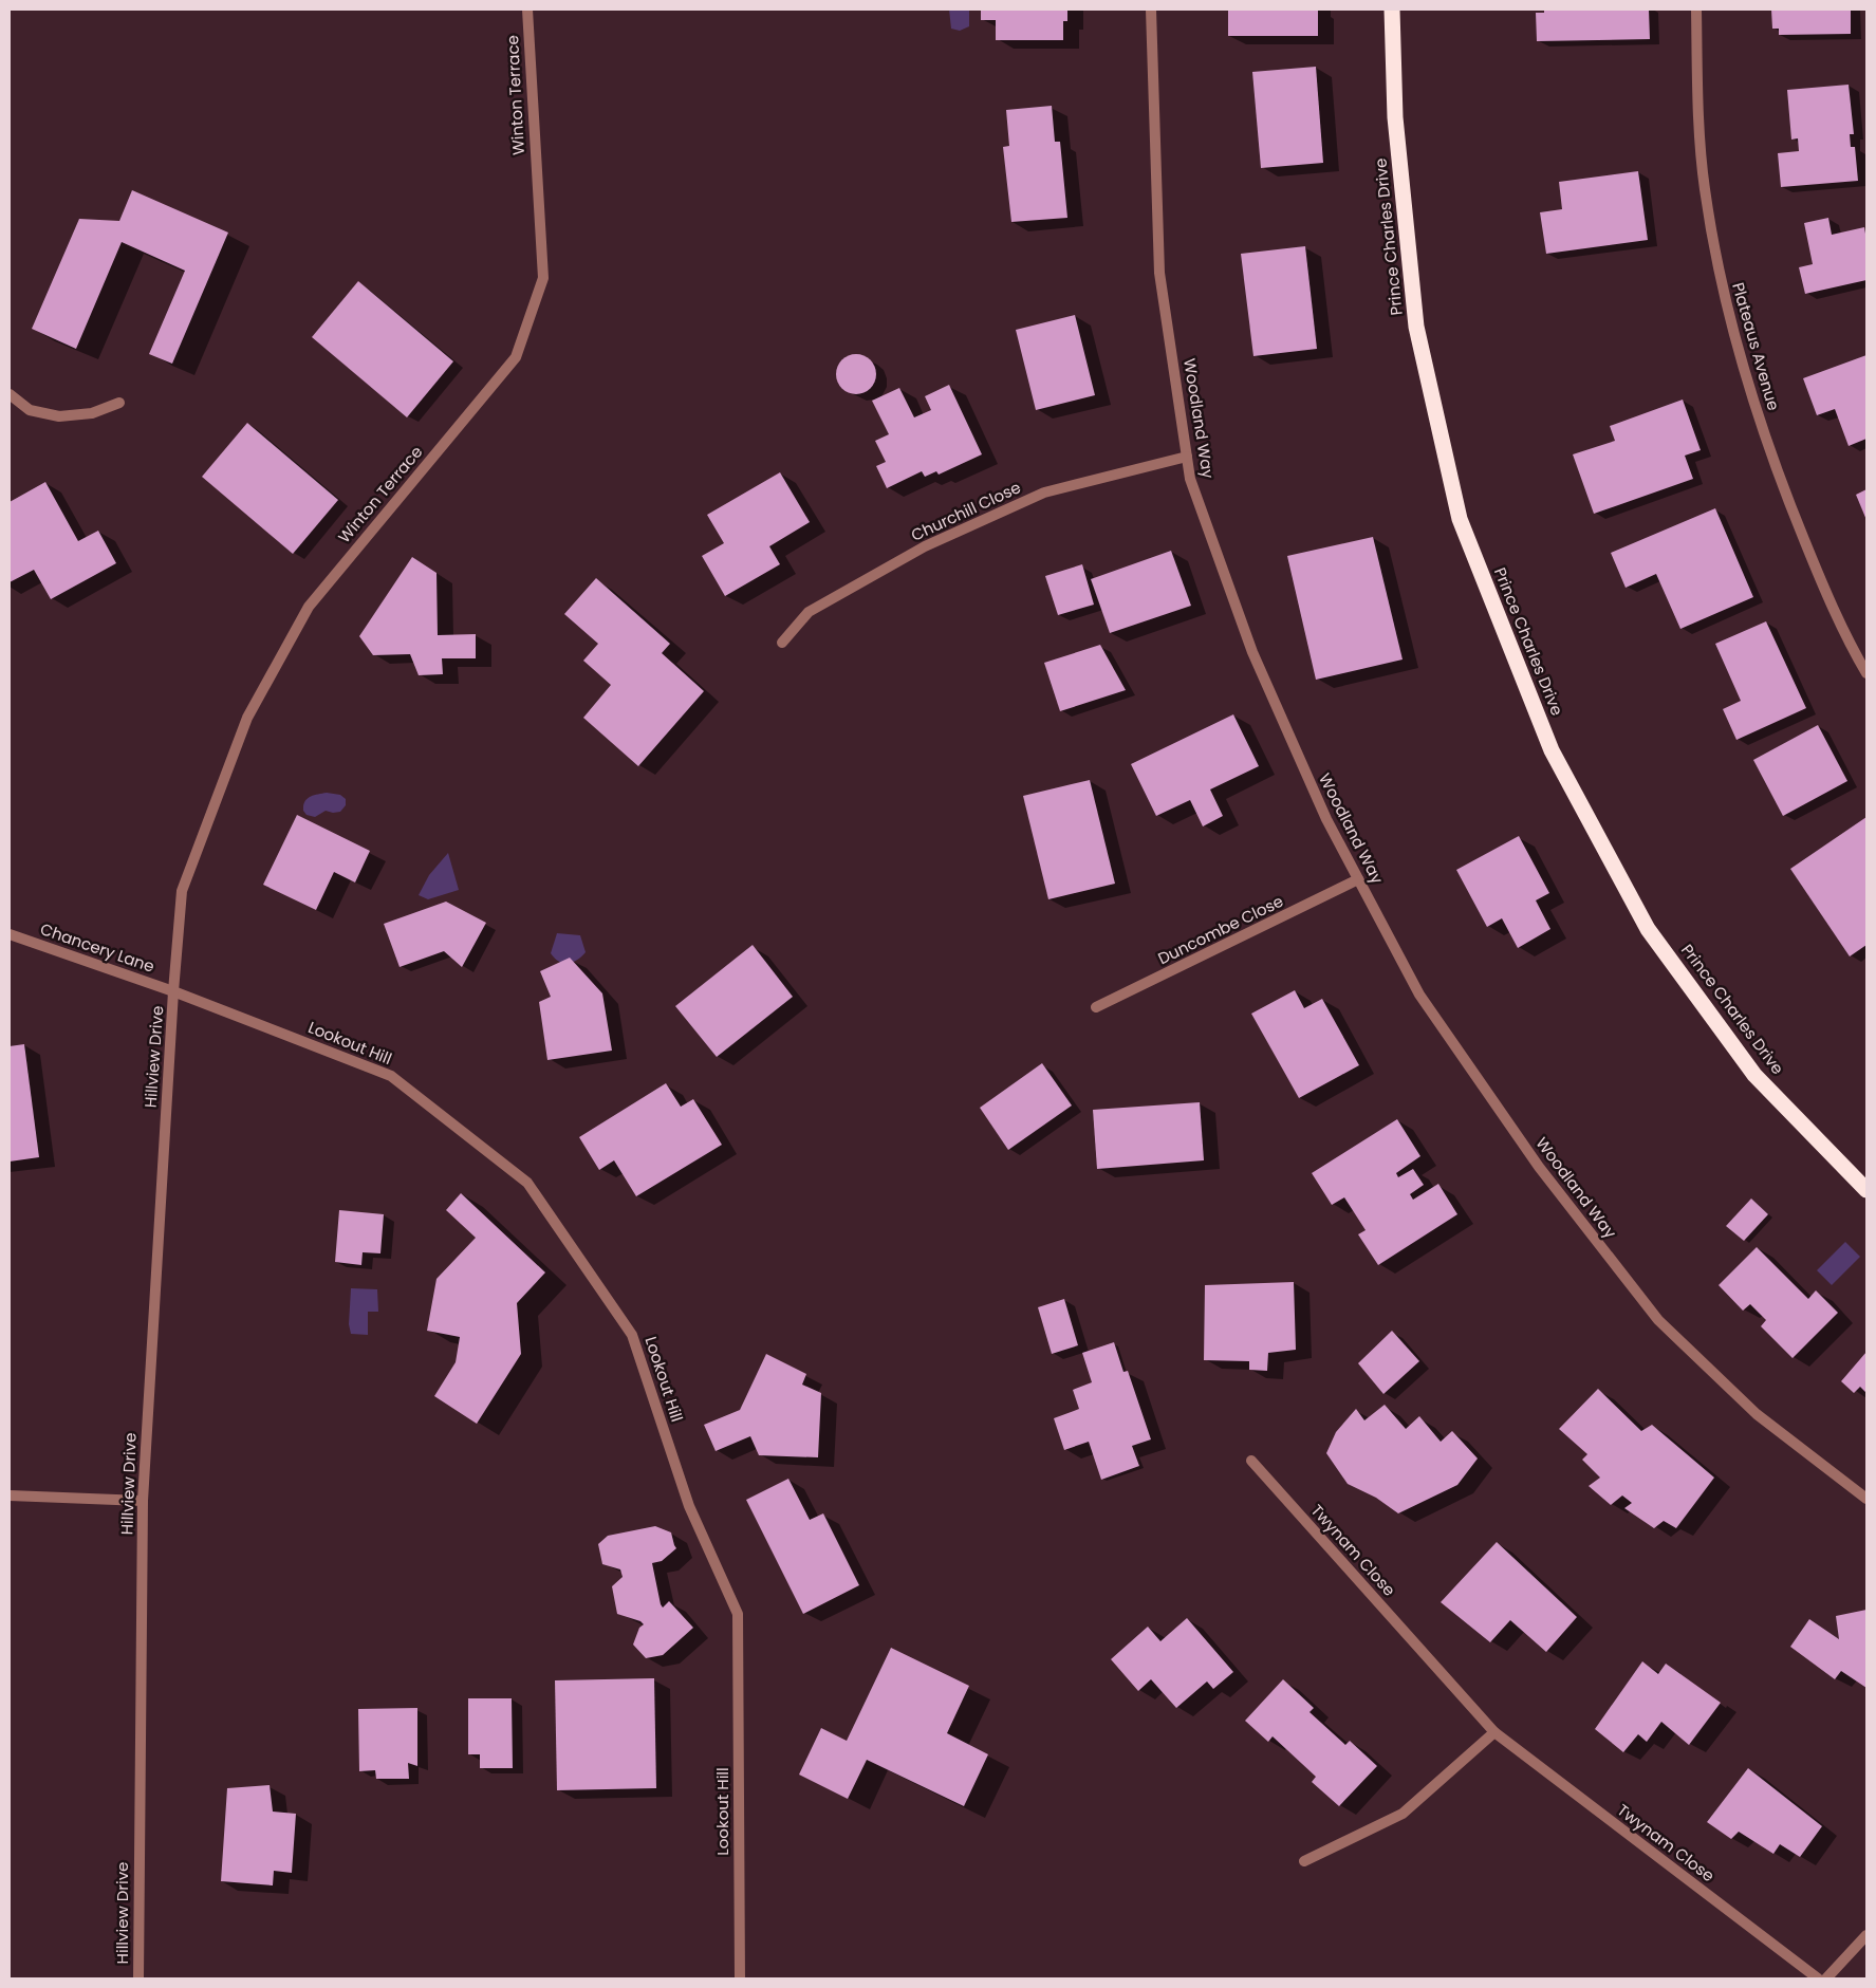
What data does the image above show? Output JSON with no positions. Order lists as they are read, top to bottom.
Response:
{
  "streets": {
    "highway": ["Prince Charles Drive"],
    "street": [
      "Winton Terrace",
      "Plateaus Avenue",
      "Woodland Way",
      "Churchill Close",
      "Duncombe Close",
      "Chancery Lane",
      "Lookout Hill",
      "Hillview Drive",
      "Twynam Close"
    ]
  },
  "crossings": [
    ["Winton Terrace", "Chancery Lane"],
    ["Winton Terrace", "Lookout Hill"],
    ["Winton Terrace", "Hillview Drive"],
    ["Woodland Way", "Churchill Close"],
    ["Woodland Way", "Duncombe Close"],
    ["Chancery Lane", "Lookout Hill"],
    ["Chancery Lane", "Hillview Drive"],
    ["Lookout Hill", "Hillview Drive"]
  ]
}
